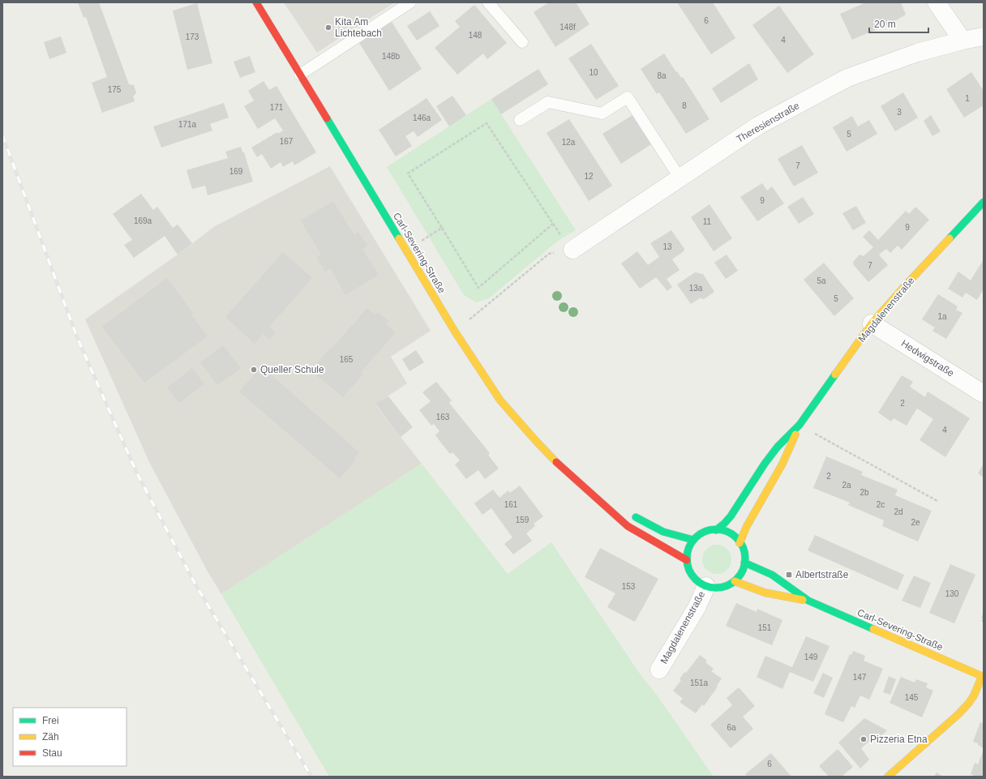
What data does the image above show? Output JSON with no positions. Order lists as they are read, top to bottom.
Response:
{
  "streets": {
    "street": [
      "Theresienstraße",
      "Carl-Severing-Straße",
      "Magdalenenstraße",
      "Hedwigstraße"
    ]
  },
  "crossings": [
    ["Carl-Severing-Straße", "Magdalenenstraße"],
    ["Magdalenenstraße", "Hedwigstraße"]
  ],
  "places": {
    "other": ["Kita Am Lichtebach", "Queller Schule", "Pizzeria Etna"],
    "transit": ["Albertstraße"]
  },
  "house_numbers": [
    "6",
    "148f",
    "148",
    "173",
    "4",
    "148b",
    "10",
    "8a",
    "175",
    "1",
    "8",
    "171",
    "3",
    "146a",
    "171a",
    "5",
    "167",
    "12a",
    "7",
    "169",
    "12",
    "9",
    "169a",
    "11",
    "9",
    "13",
    "7",
    "5a",
    "13a",
    "5",
    "1a",
    "165",
    "2",
    "163",
    "4",
    "2",
    "2a",
    "2b",
    "161",
    "2c",
    "2d",
    "159",
    "2e",
    "153",
    "130",
    "151",
    "149",
    "147",
    "151a",
    "145",
    "6a",
    "6"
  ],
  "legend": ["Frei", "Zäh", "Stau"],
  "scale_bar": "20 m"
}
